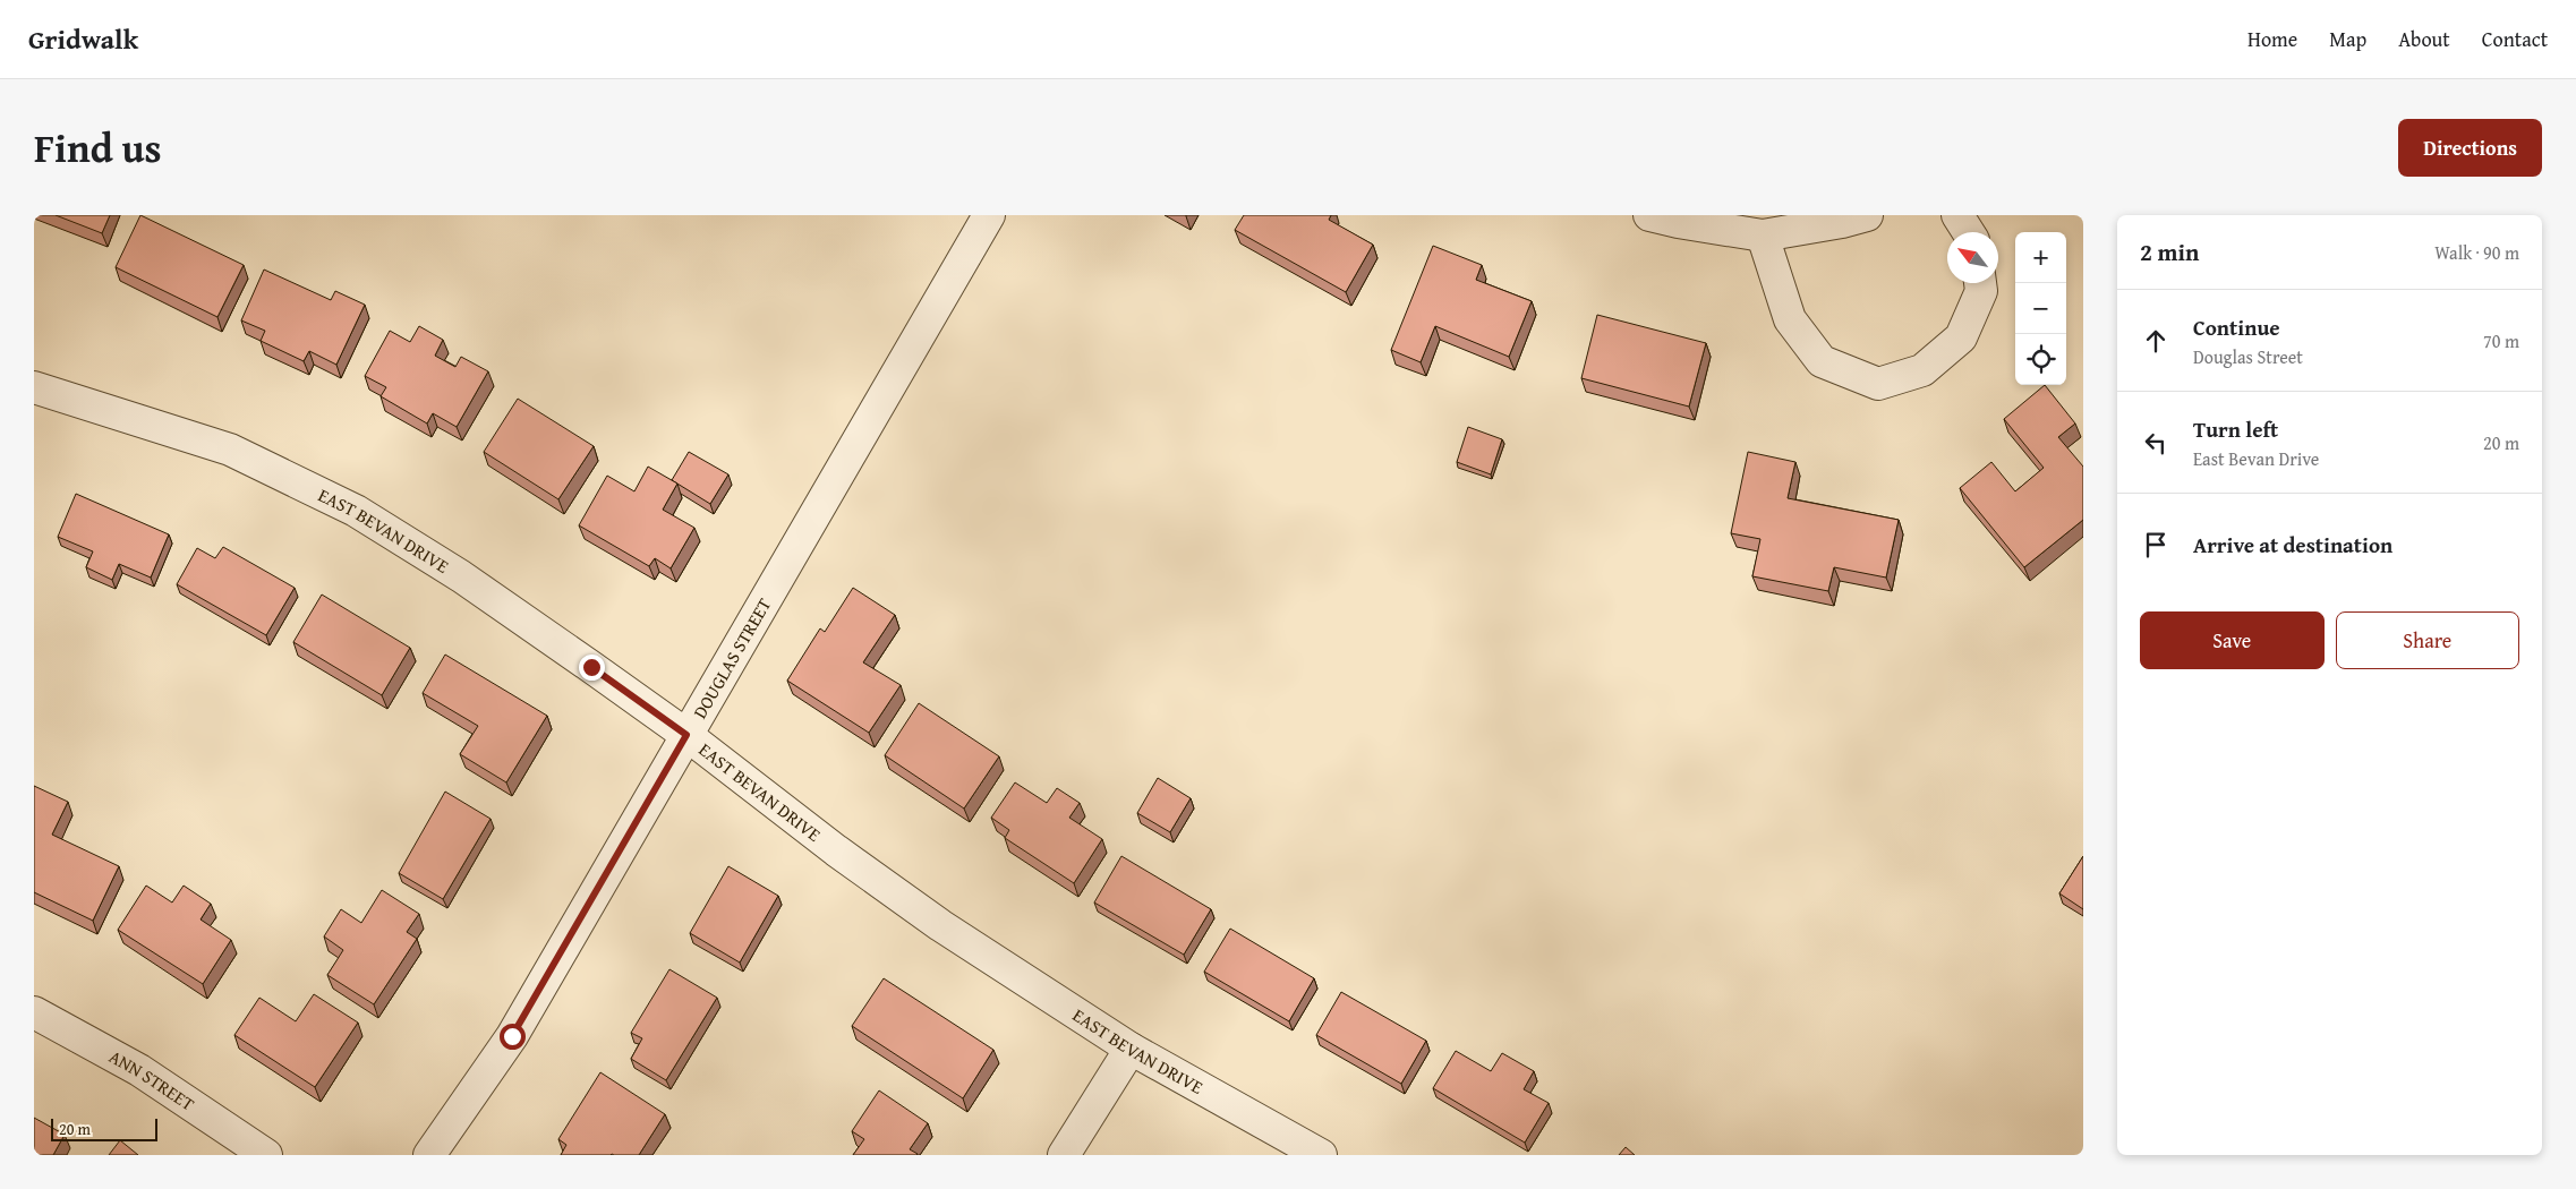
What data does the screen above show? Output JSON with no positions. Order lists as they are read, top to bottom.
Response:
{
  "streets": {
    "street": ["EAST BEVAN DRIVE", "DOUGLAS STREET", "ANN STREET"]
  },
  "crossings": [
    ["EAST BEVAN DRIVE", "DOUGLAS STREET"]
  ],
  "scale_bar": "20 m",
  "north": "top left",
  "page": {
    "header": "Gridwalk",
    "nav": [
      "Home",
      "Map",
      "About",
      "Contact"
    ],
    "title": "Find us",
    "buttons": [
      "Directions",
      ["Save", "Share"]
    ],
    "heading": ["2 min", "Walk · 90 m"],
    "map_buttons": ["+", "−"],
    "list": [
      ["Continue", "Douglas Street", "70 m"],
      ["Turn left", "East Bevan Drive", "20 m"],
      "Arrive at destination"
    ],
    "scale": "20 m"
  }
}
